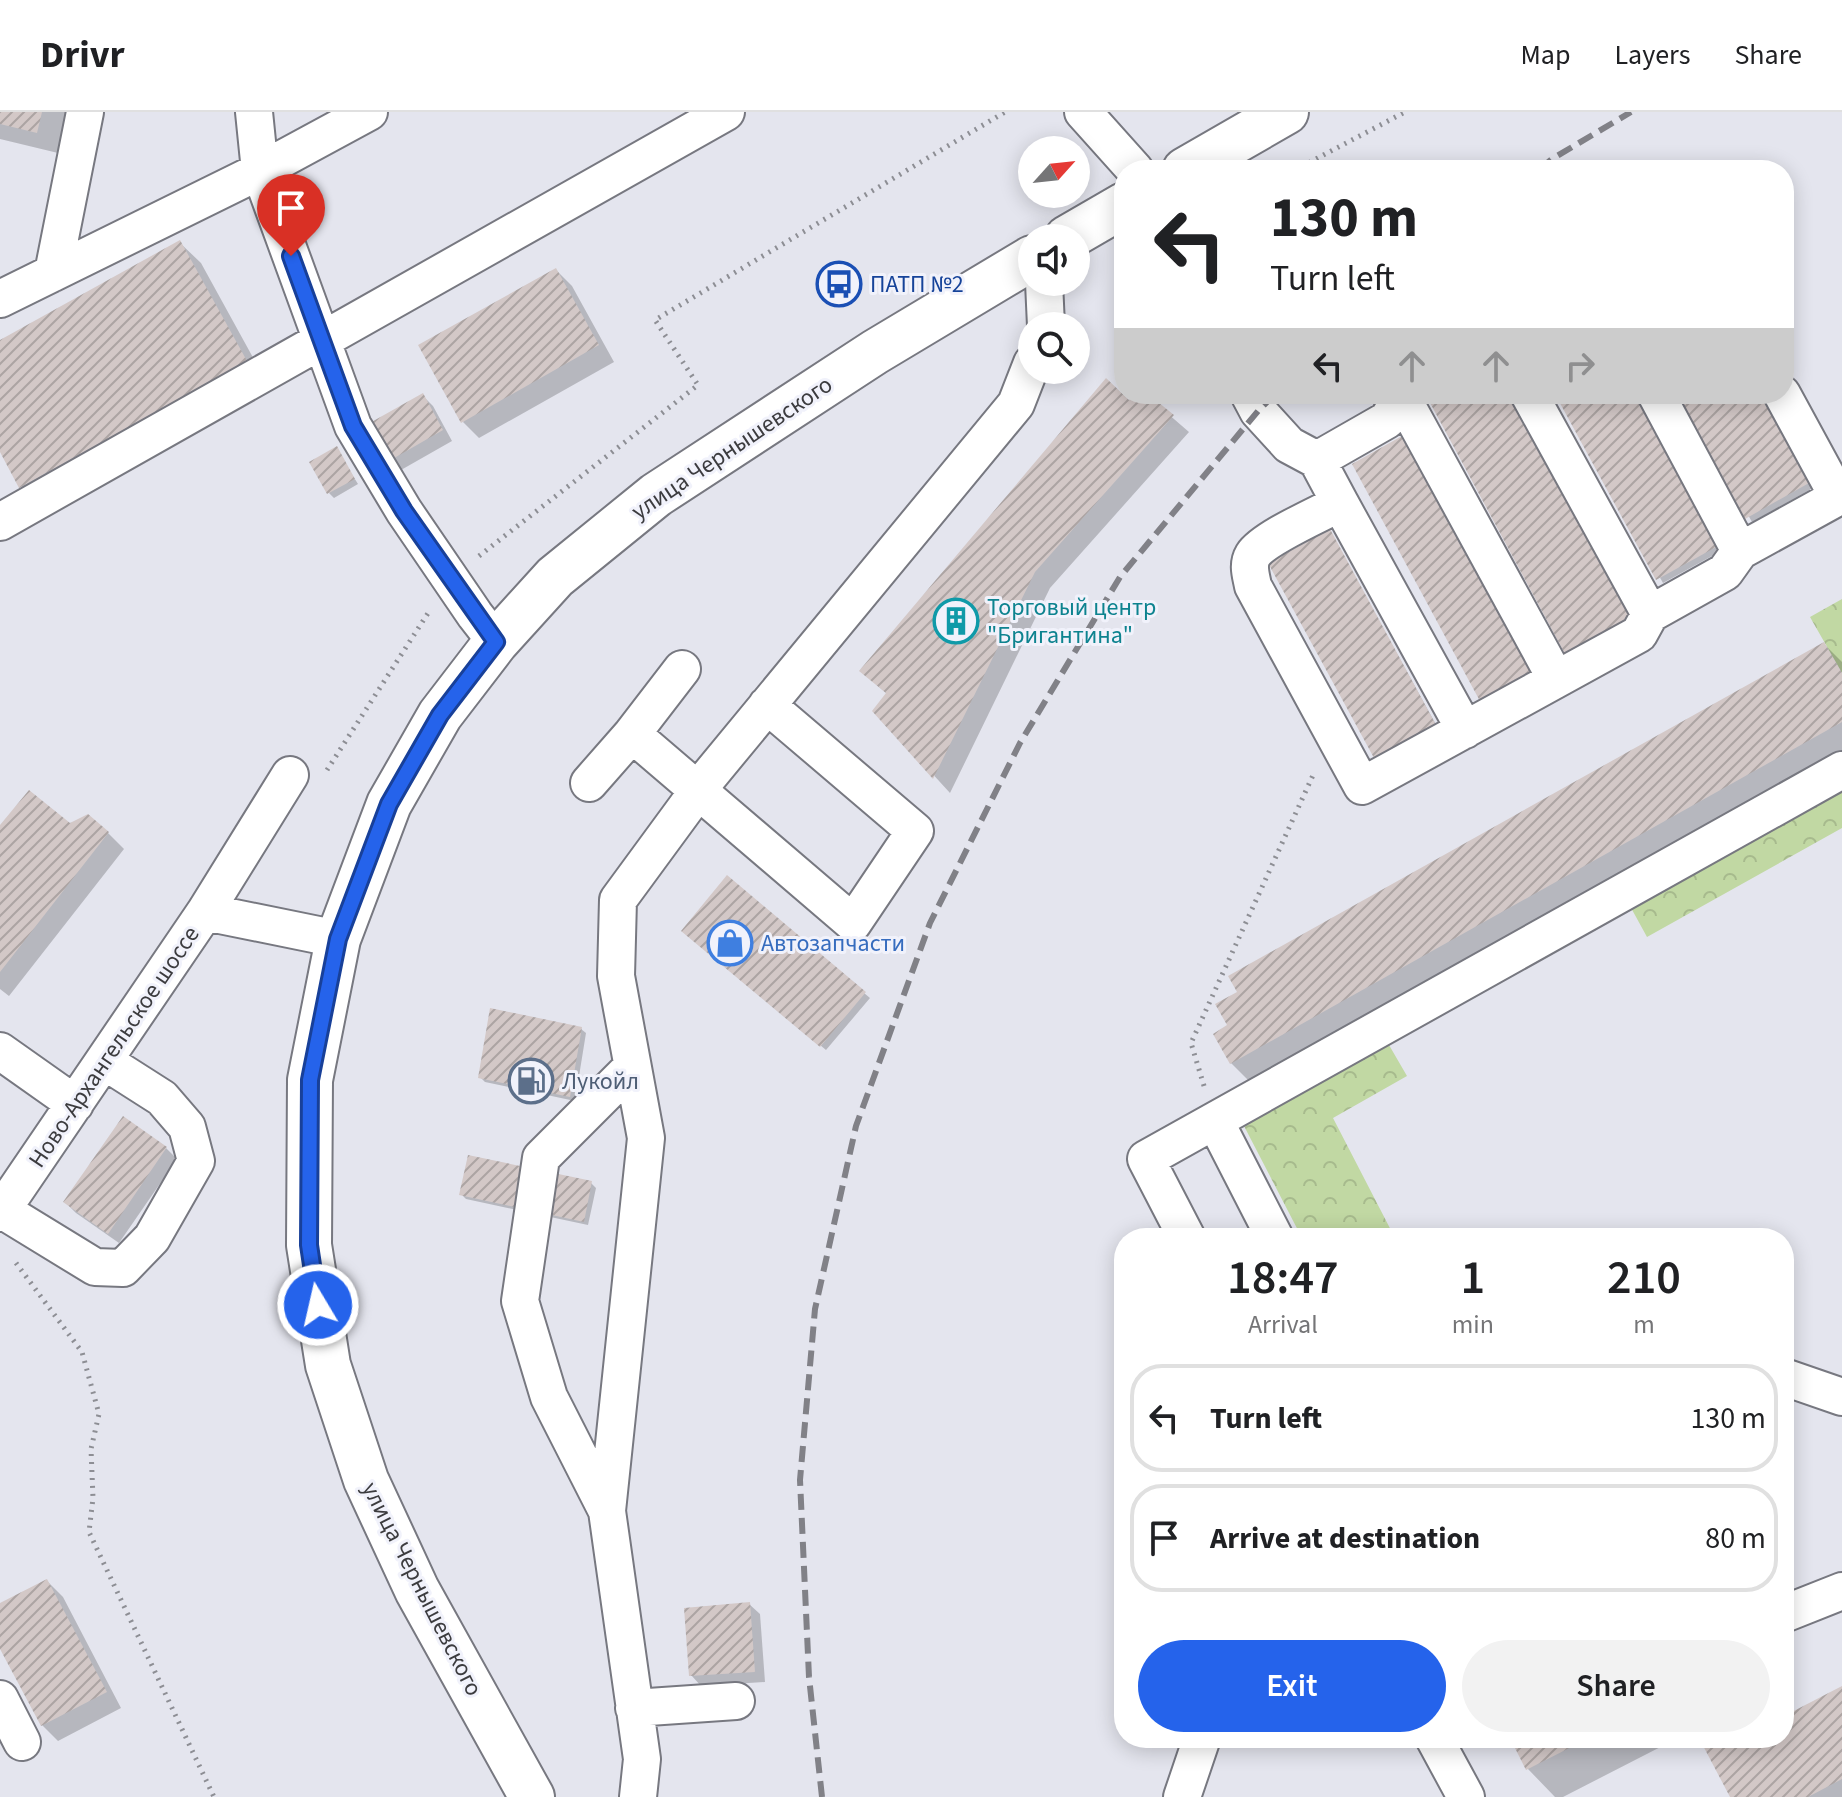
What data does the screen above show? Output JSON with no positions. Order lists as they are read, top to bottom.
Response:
{
  "streets": {
    "main road": ["улица Чернышевского"],
    "street": ["Ново-Архангельское шоссе"]
  },
  "crossings": [
    ["улица Чернышевского", "Ново-Архангельское шоссе"]
  ],
  "places": {
    "bus stop": ["ПАТП №2"],
    "building": ["Торговый центр \"Бригантина\""],
    "shop": ["Автозапчасти"],
    "fuel station": ["Лукойл"]
  },
  "north": "top right",
  "page": {
    "header": "Drivr",
    "nav": ["Map", "Layers", "Share"],
    "turn": ["130 m", "Turn left"],
    "eta": [
      "18:47",
      "Arrival",
      "1",
      "min",
      "210",
      "m"
    ],
    "list": [
      {
        "name": "Turn left",
        "value": "130 m"
      },
      {
        "name": "Arrive at destination",
        "value": "80 m"
      }
    ],
    "buttons": ["Exit", "Share"]
  }
}
